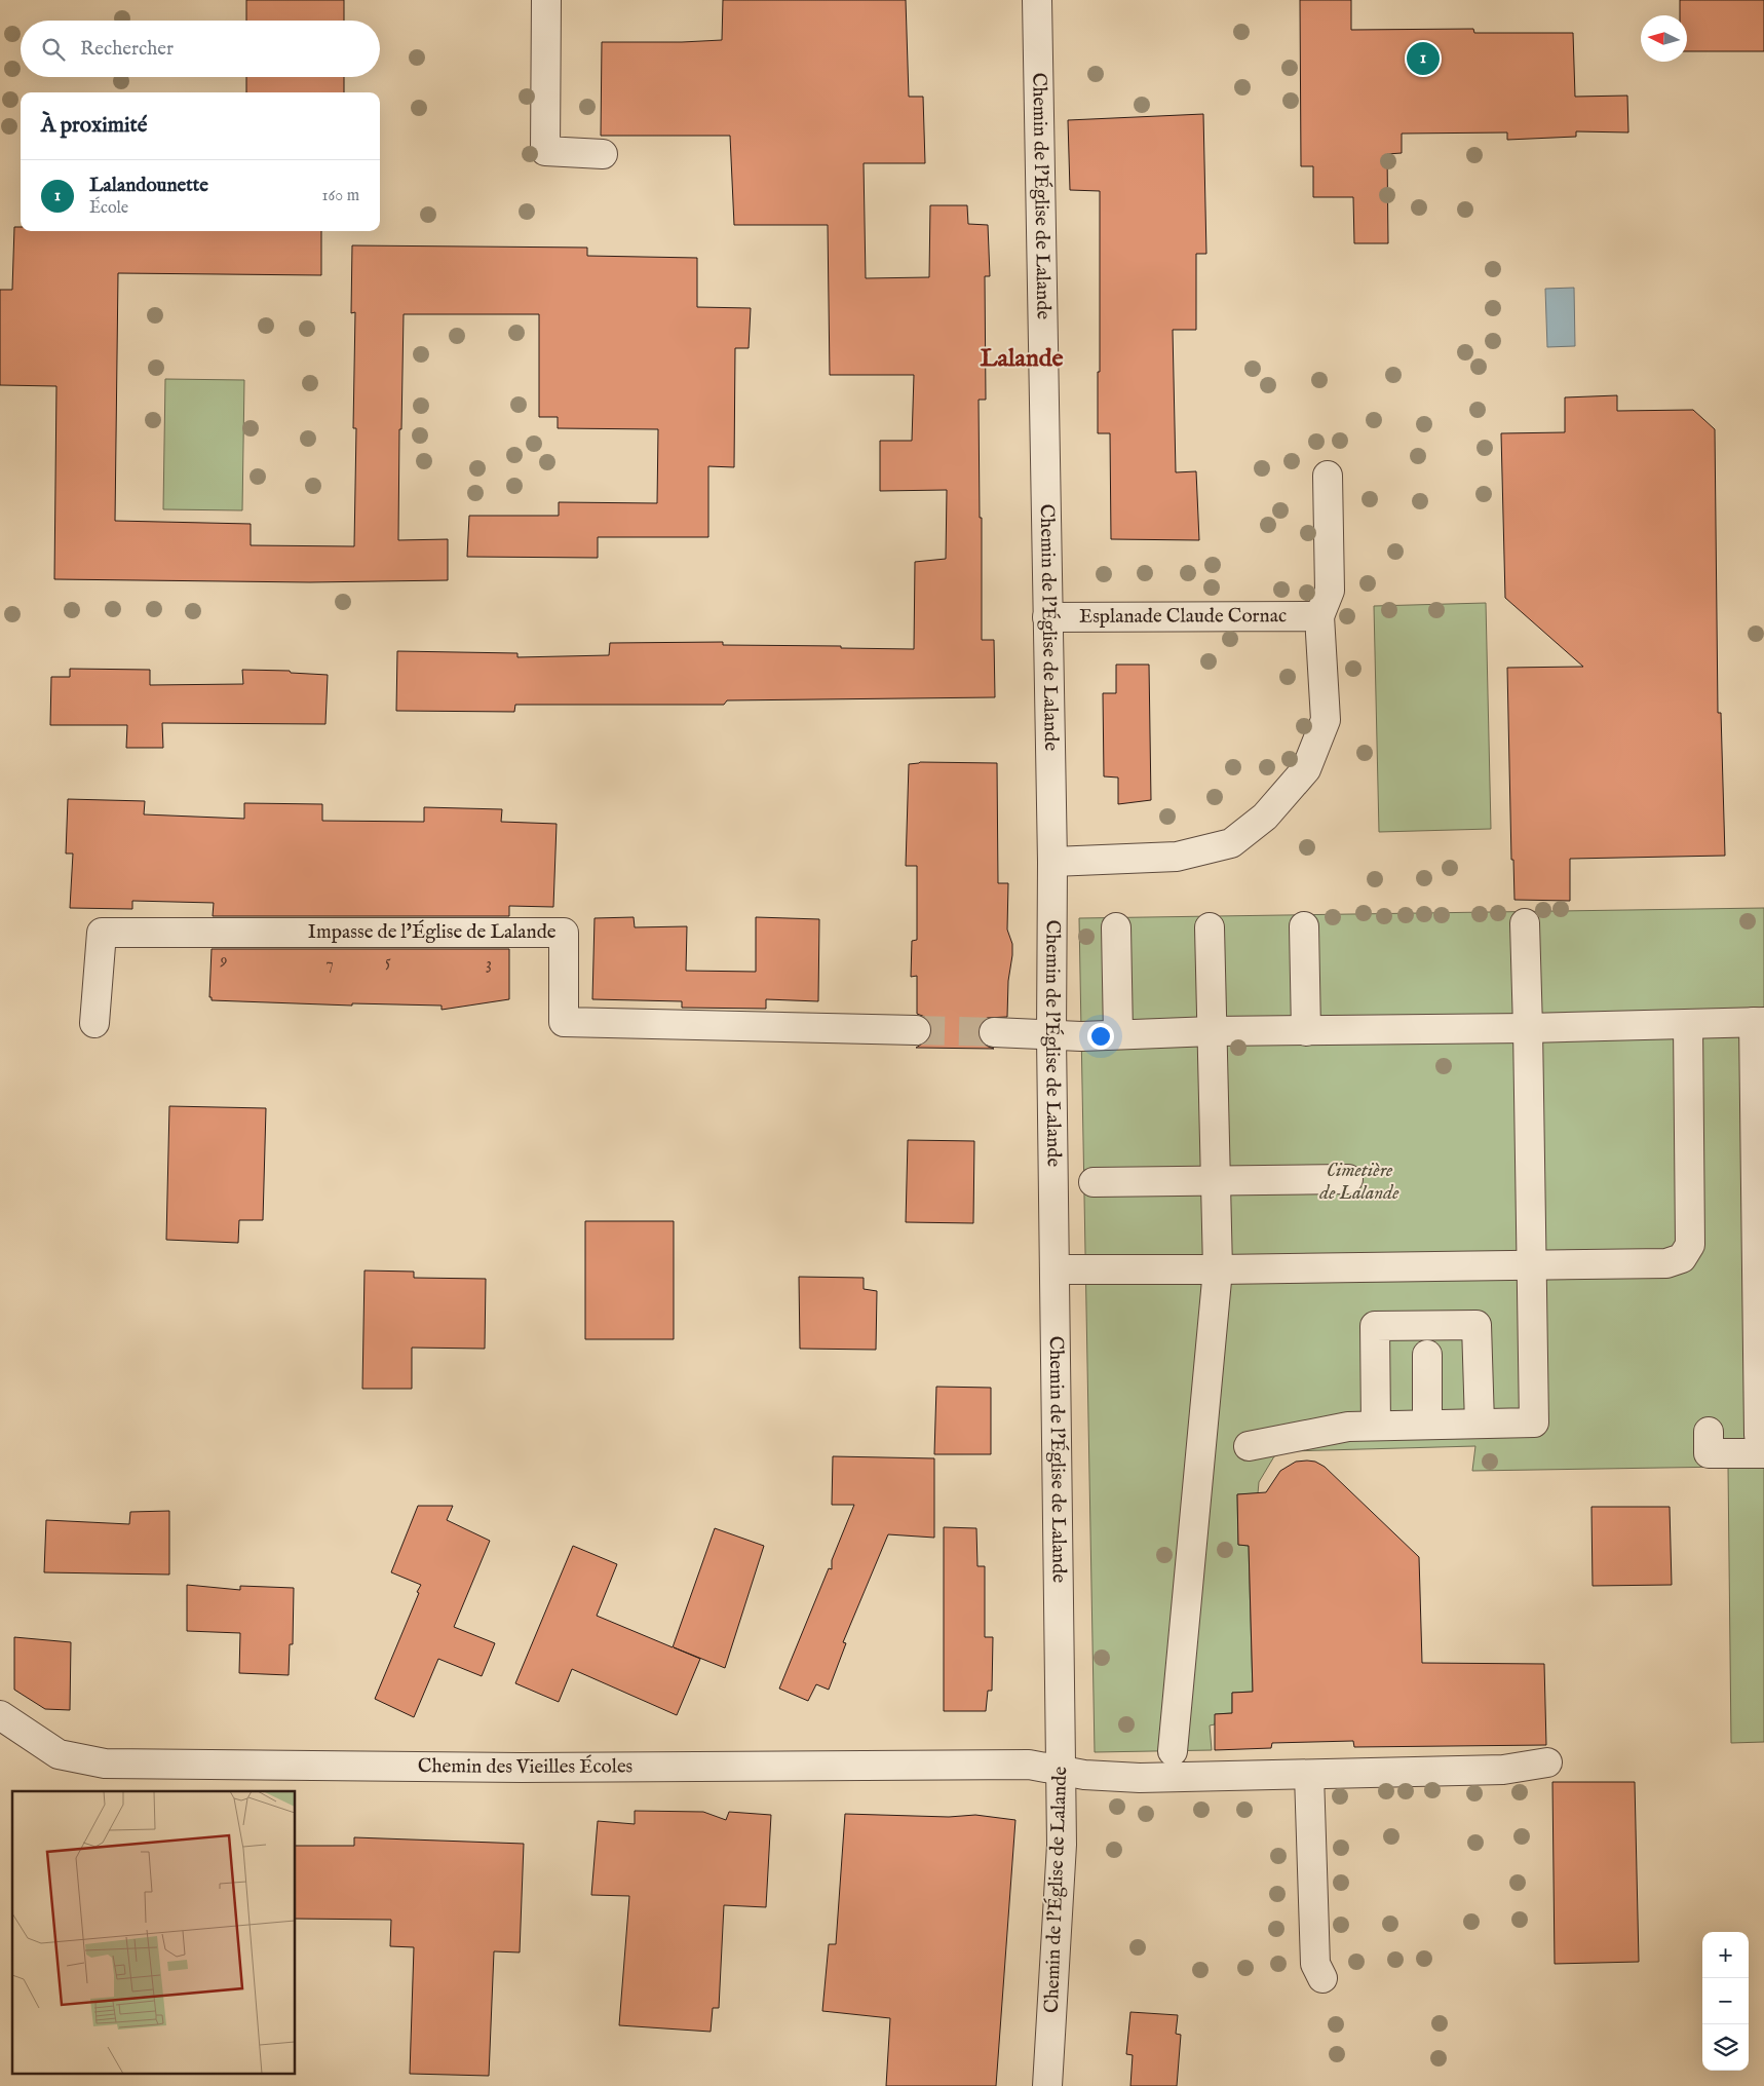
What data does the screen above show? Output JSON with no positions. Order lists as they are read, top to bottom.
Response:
{
  "streets": {
    "street": [
      "Chemin de l'Église de Lalande",
      "Esplanade Claude Cornac",
      "Impasse de l'Église de Lalande",
      "Chemin des Vieilles Écoles"
    ]
  },
  "crossings": [
    ["Chemin de l'Église de Lalande", "Esplanade Claude Cornac"],
    ["Chemin de l'Église de Lalande", "Chemin des Vieilles Écoles"]
  ],
  "districts": ["Lalande"],
  "parks": ["Cimetière de Lalande"],
  "house_numbers": [
    "9",
    "5",
    "7",
    "3"
  ],
  "north": "left",
  "page": {
    "search": "Rechercher",
    "pins": "1",
    "heading": "À proximité",
    "list": [
      {
        "mark": "1",
        "name": "Lalandounette",
        "note": "École",
        "value": "160 m"
      }
    ],
    "map_buttons": ["+", "−"]
  }
}
